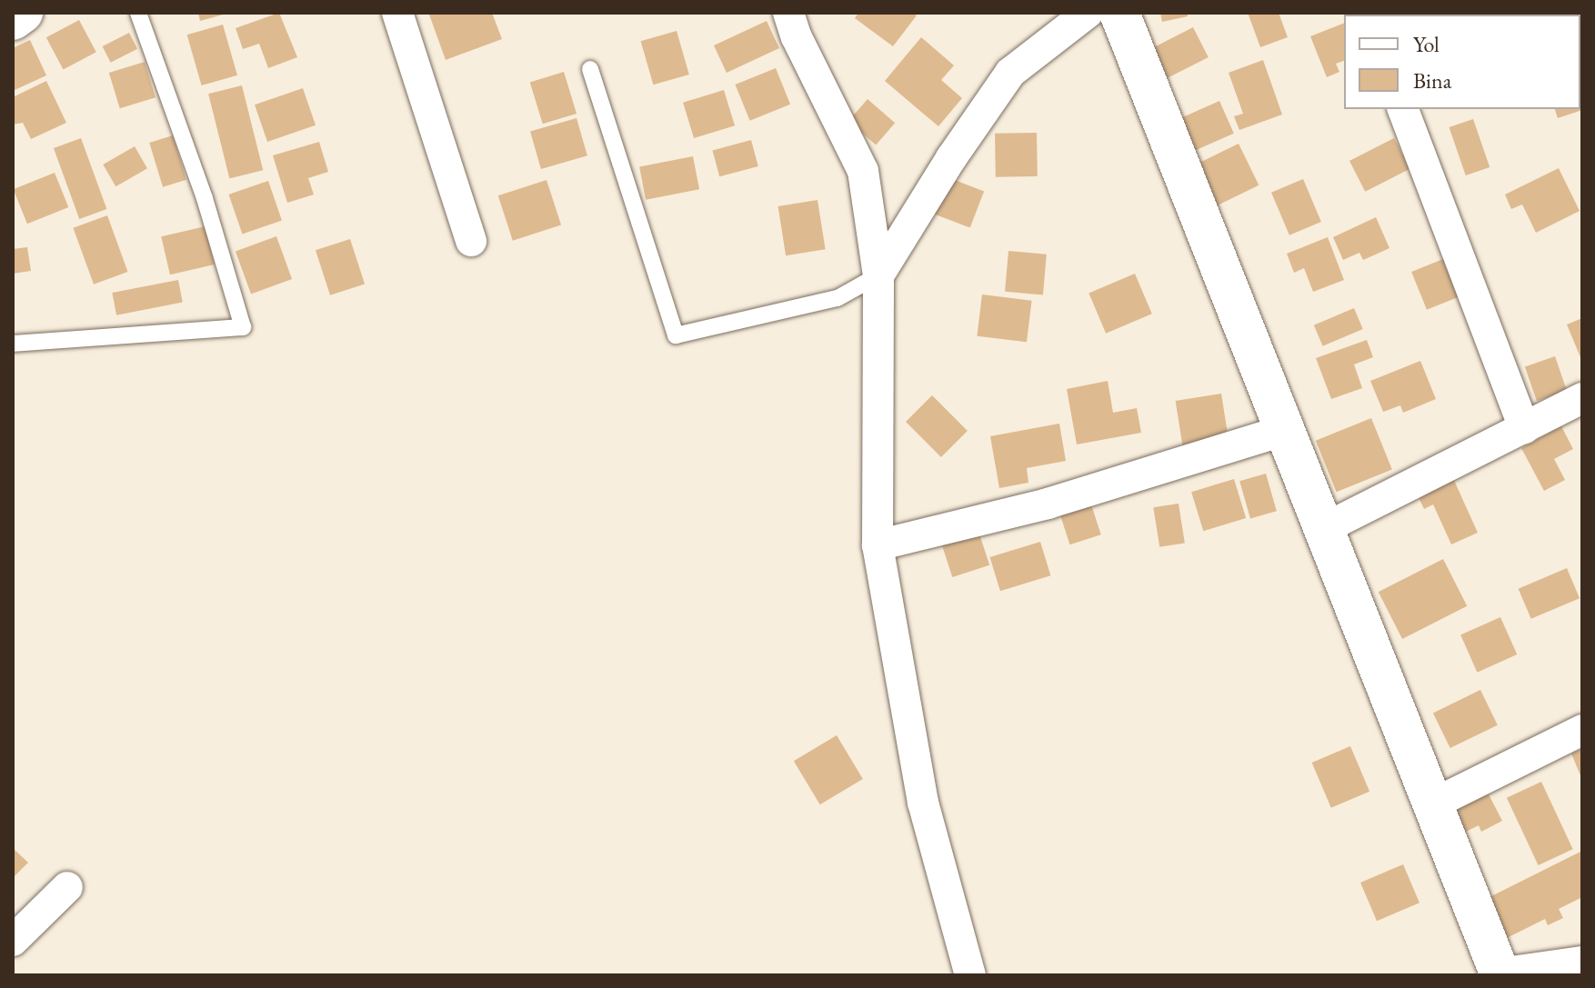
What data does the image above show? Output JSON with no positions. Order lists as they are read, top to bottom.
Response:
{
  "legend": ["Yol", "Bina"]
}
